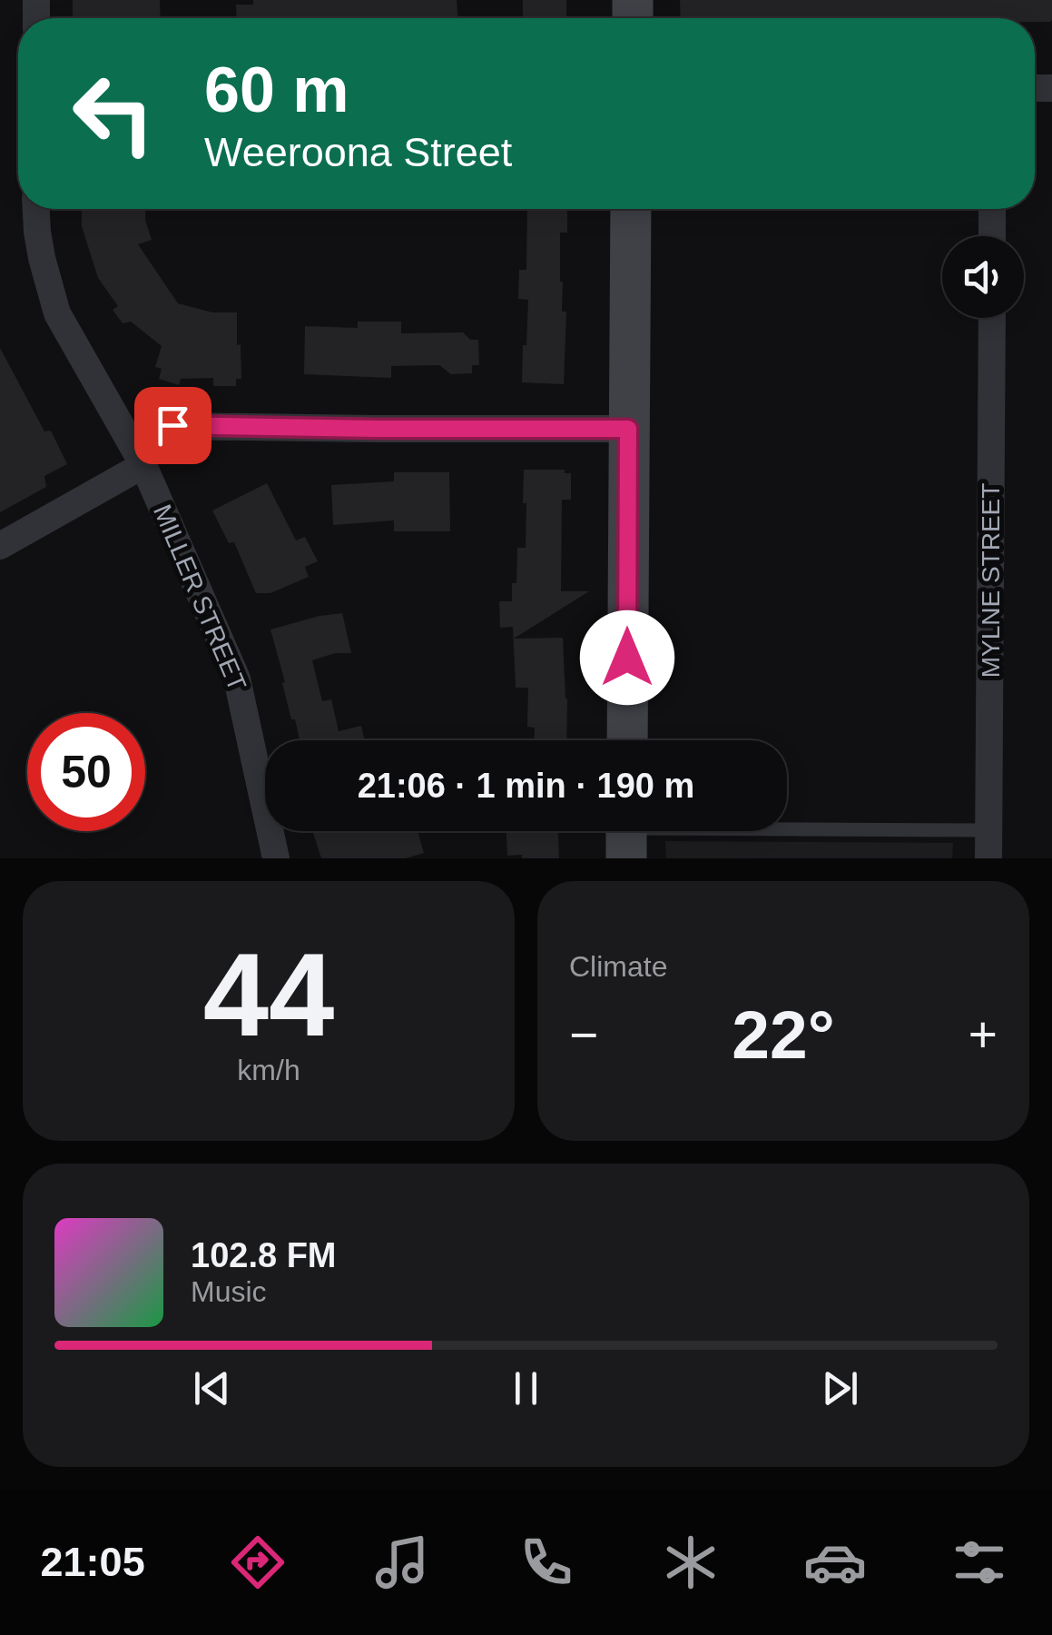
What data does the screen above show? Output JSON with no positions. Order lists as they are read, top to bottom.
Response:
{
  "streets": {
    "street": ["MYLNE STREET", "MILLER STREET"]
  },
  "page": {
    "turn": ["60 m", "Weeroona Street"],
    "limit": "50",
    "trip": "21:06 · 1 min · 190 m",
    "tile": [
      ["44", "km/h"],
      "Climate"
    ],
    "heat": ["−", "22°", "+"],
    "song": ["102.8 FM", "Music"],
    "tabs": "21:05"
  }
}
